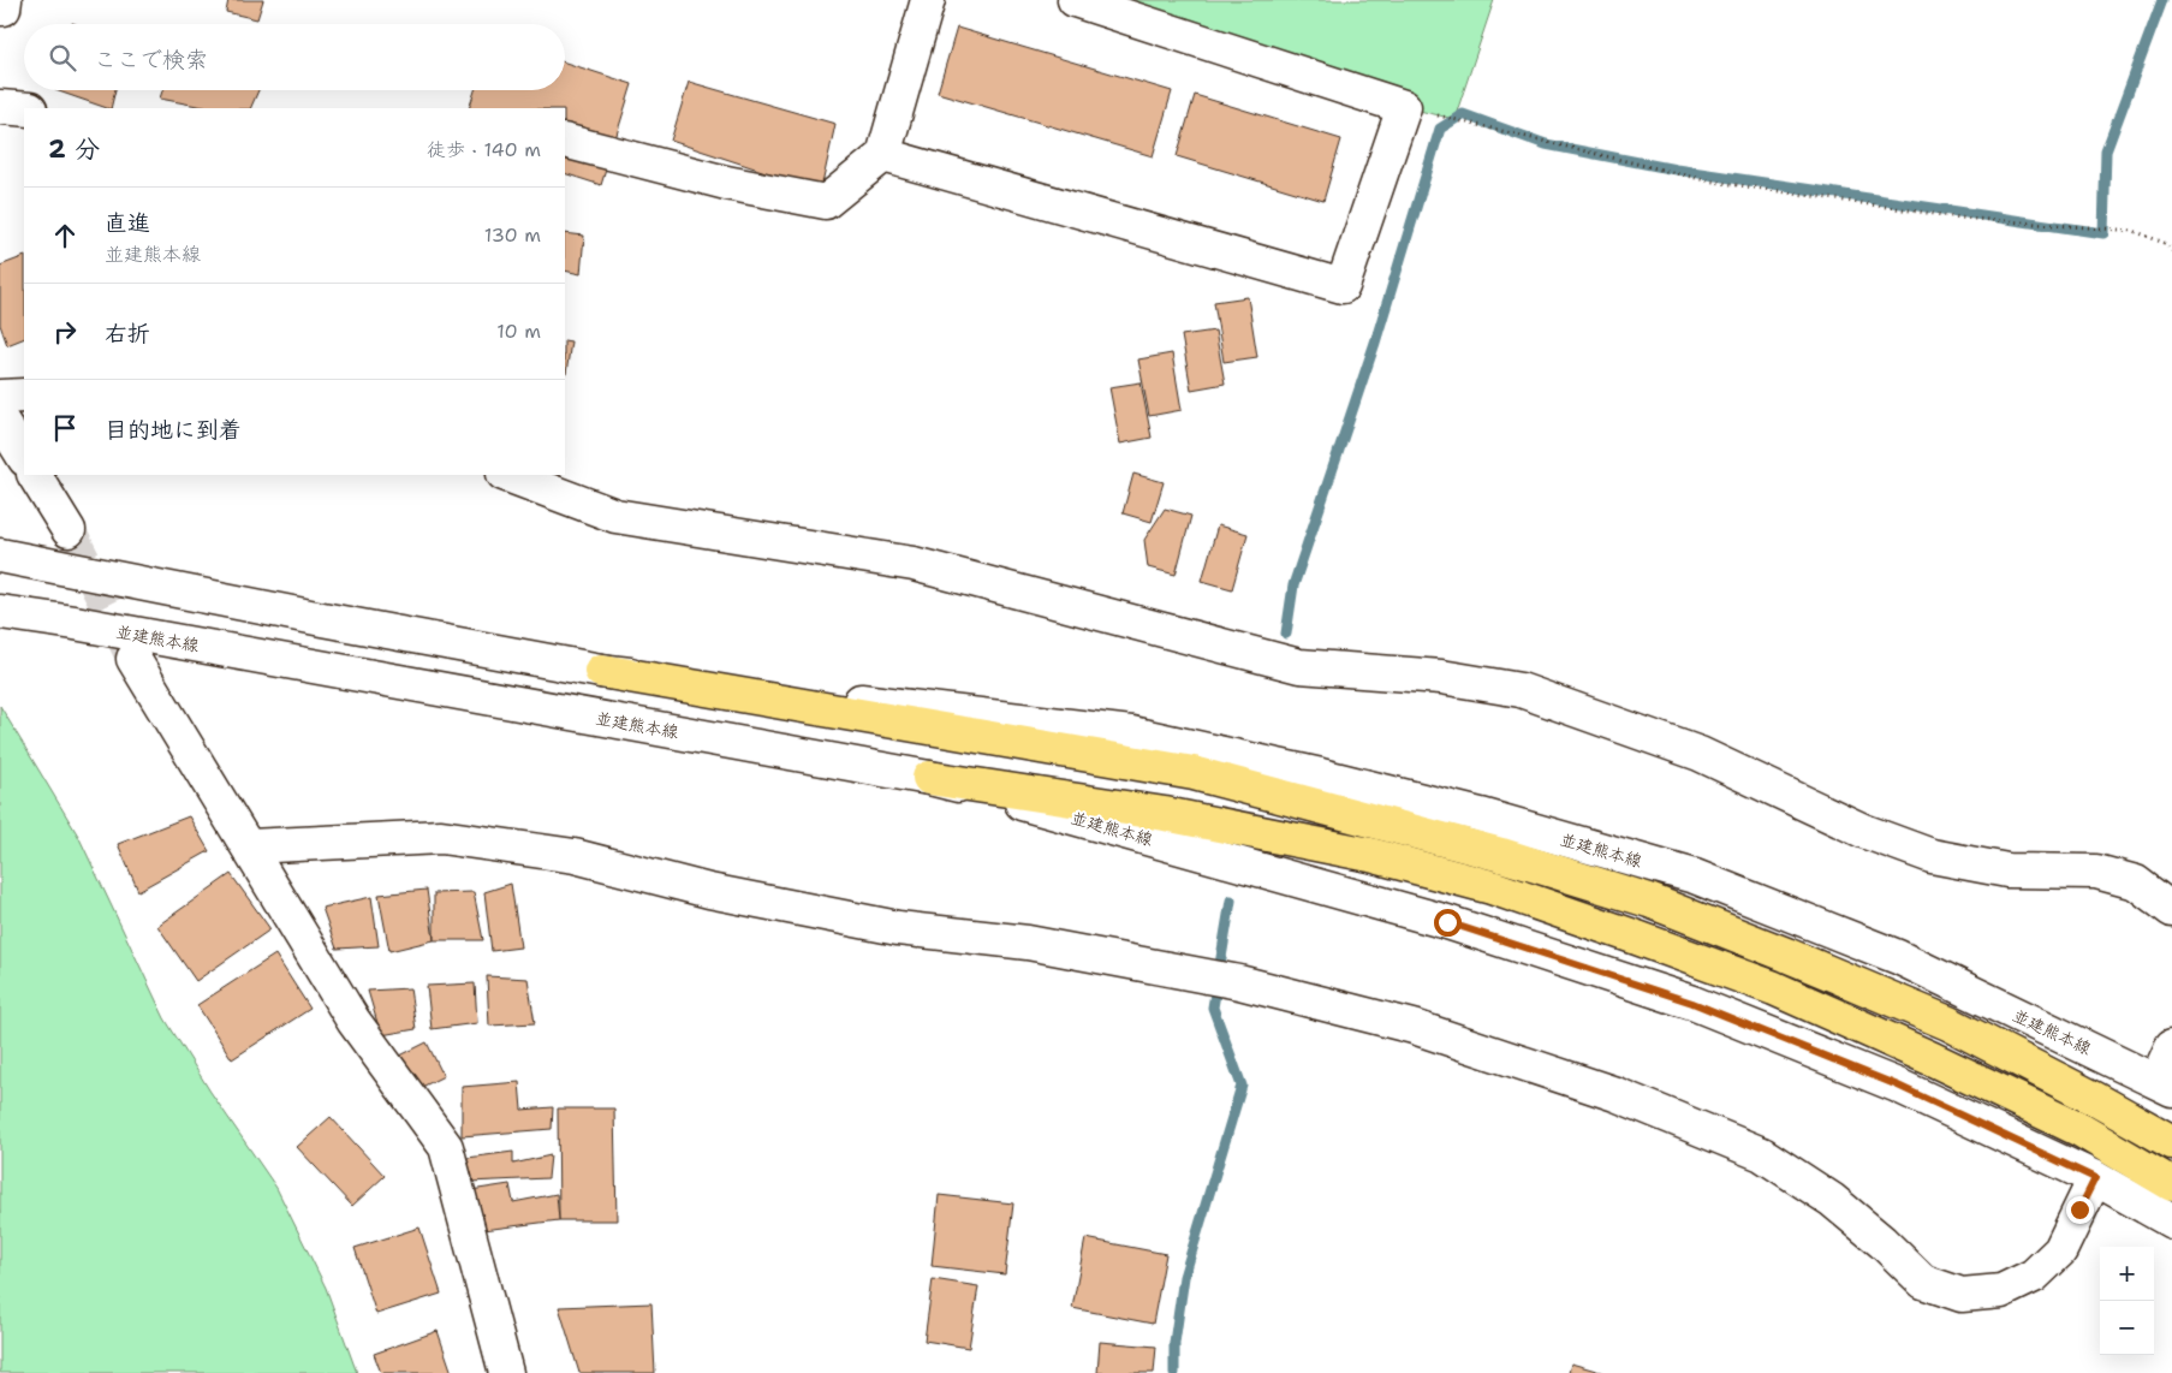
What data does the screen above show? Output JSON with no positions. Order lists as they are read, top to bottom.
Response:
{
  "streets": {
    "street": ["並建熊本線"]
  },
  "page": {
    "search": "ここで検索",
    "heading": ["2 分", "徒歩 · 140 m"],
    "list": [
      ["直進", "並建熊本線", "130 m"],
      ["右折", "10 m"],
      "目的地に到着"
    ],
    "map_buttons": ["+", "−"]
  }
}
